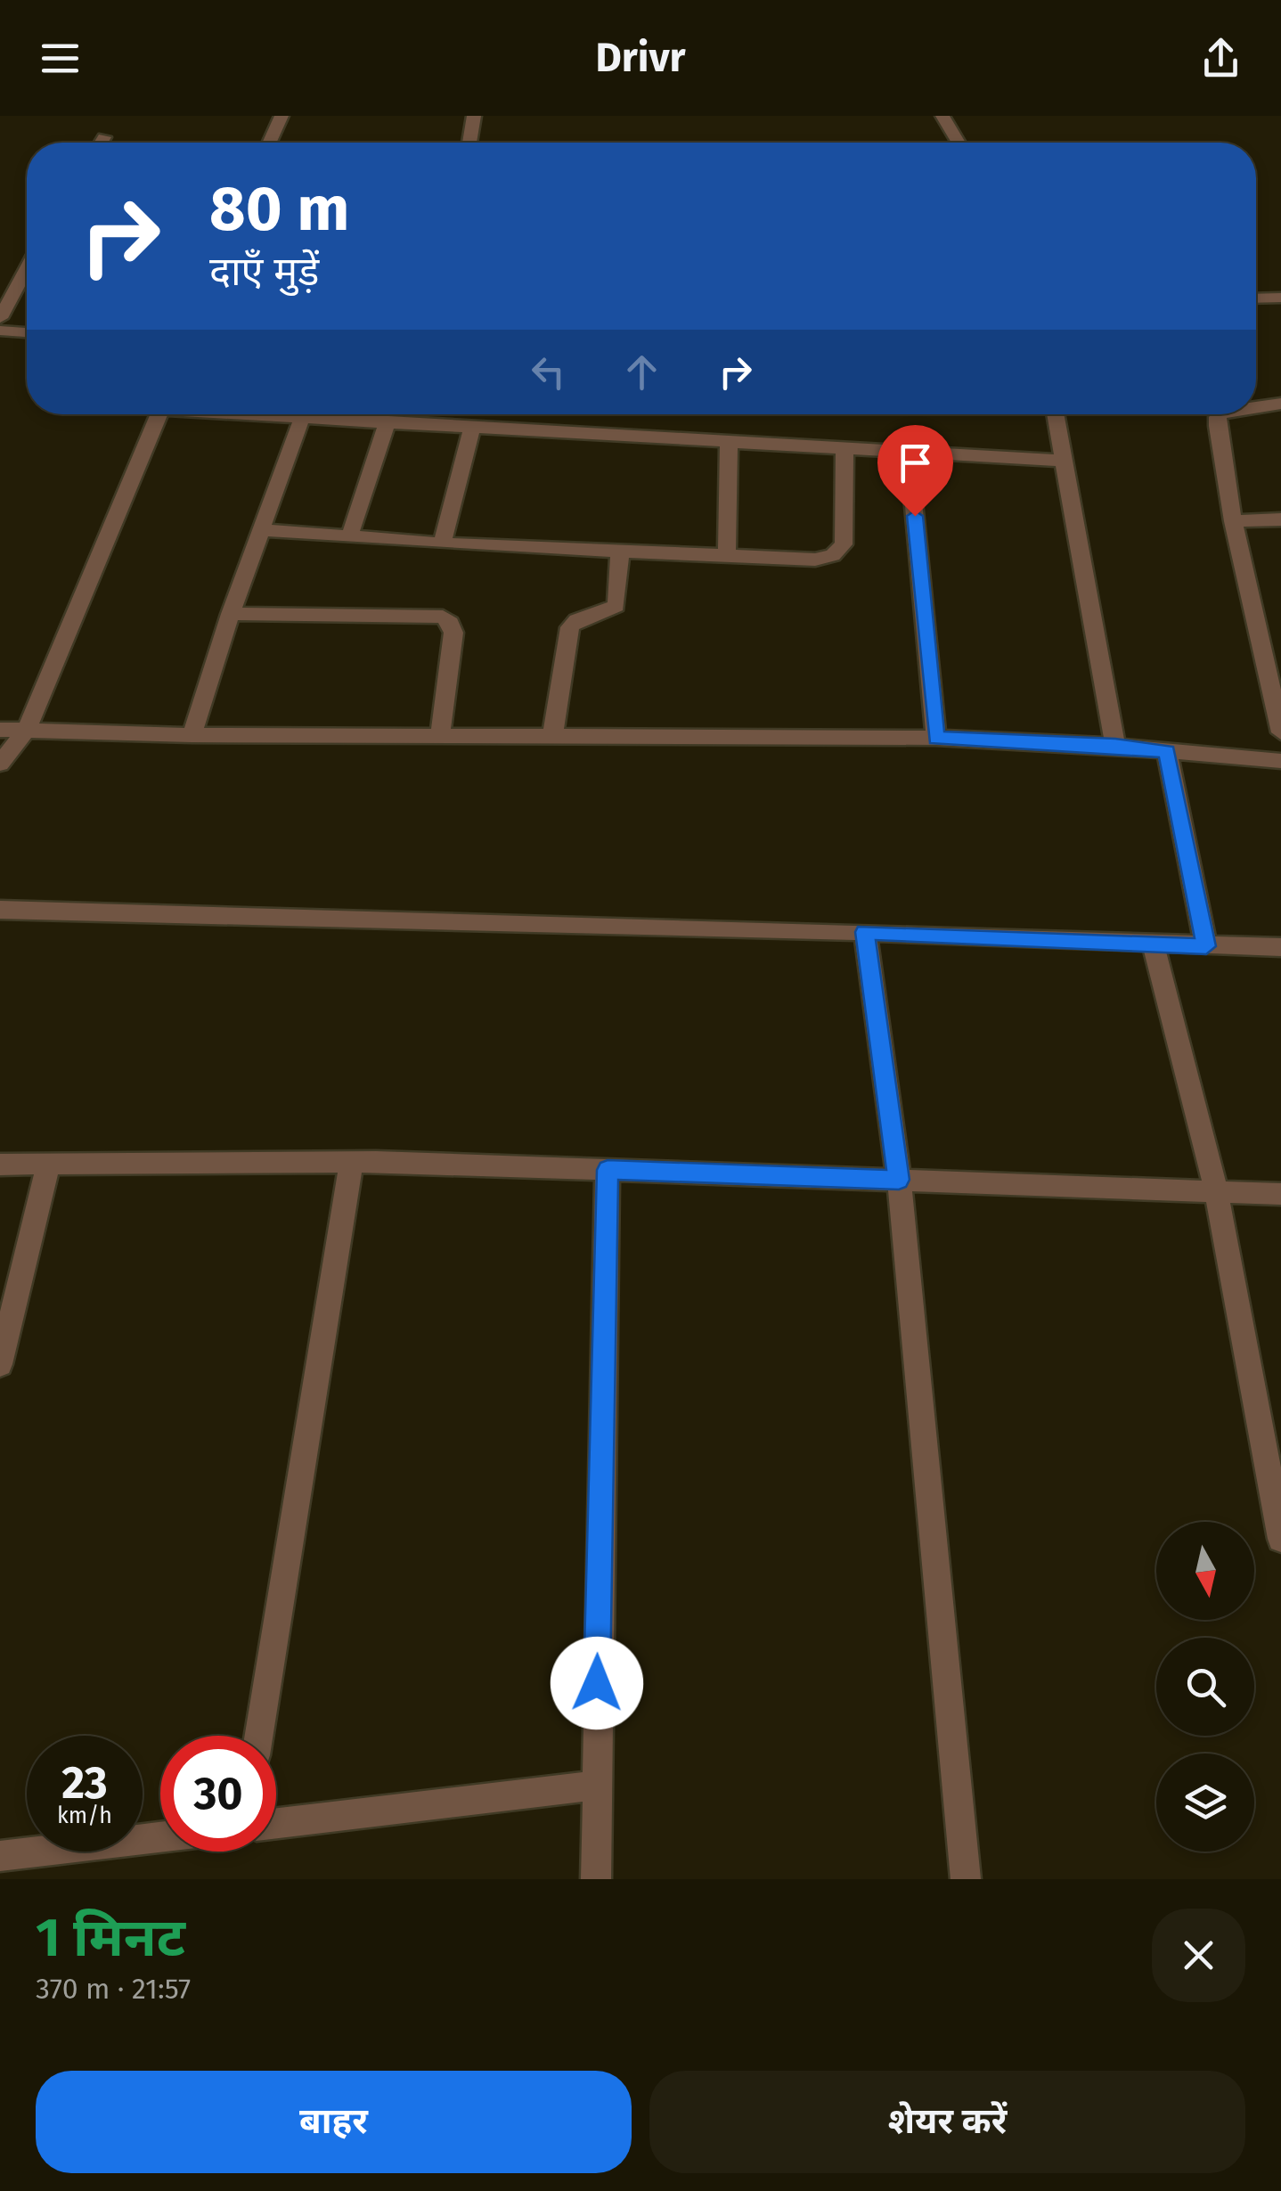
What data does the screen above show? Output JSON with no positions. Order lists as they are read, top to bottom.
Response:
{
  "north": "bottom",
  "page": {
    "header": "Drivr",
    "turn": ["80 m", "दाएँ मुड़ें"],
    "speed": "23 km/h",
    "limit": "30",
    "heading": ["1 मिनट", "370 m · 21:57"],
    "buttons": ["बाहर", "शेयर करें"]
  }
}
